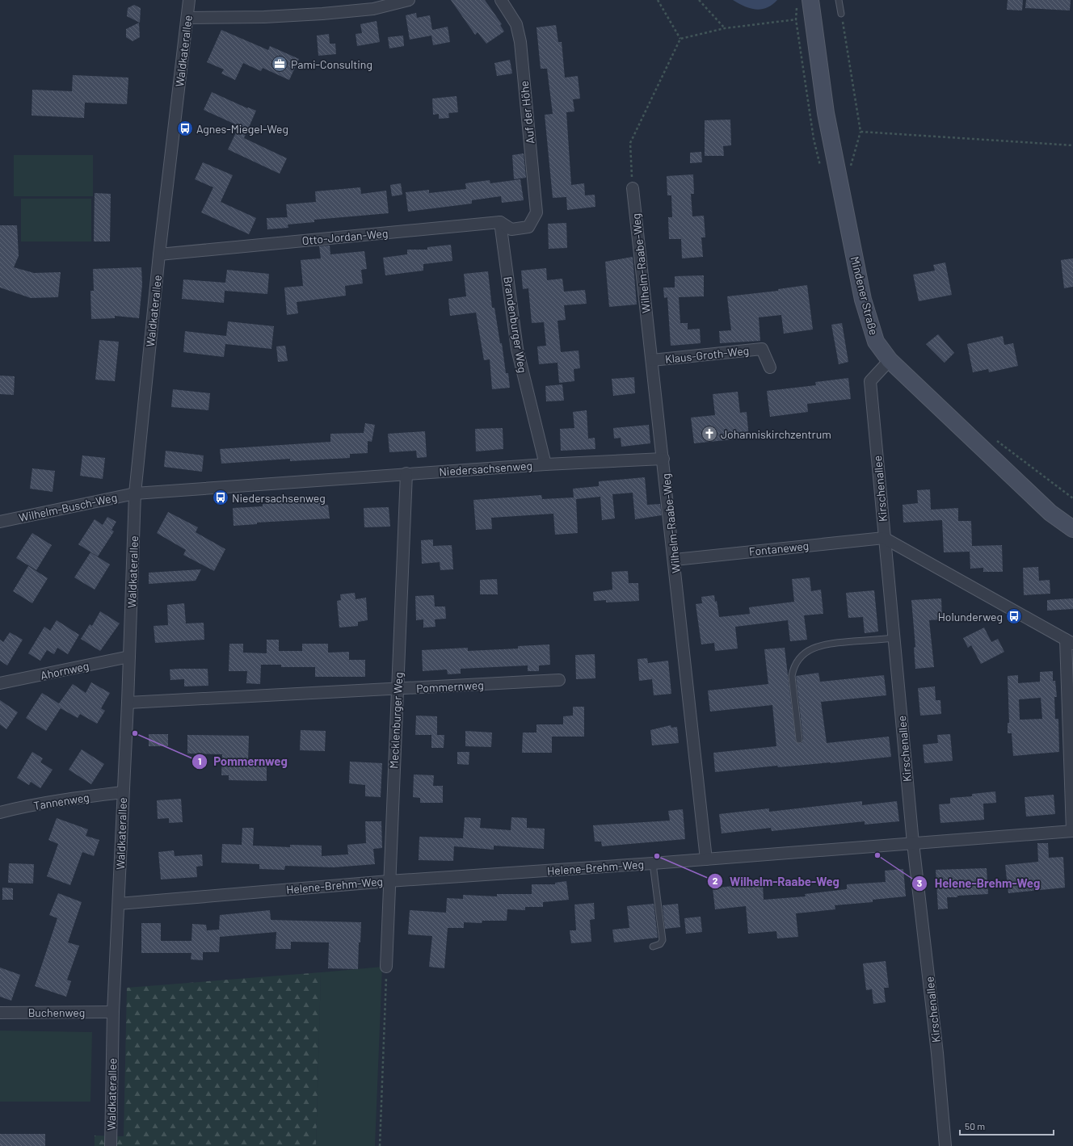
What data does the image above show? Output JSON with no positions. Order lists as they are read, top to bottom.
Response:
{
  "streets": {
    "main road": ["Mindener Straße"],
    "street": [
      "Waldkaterallee",
      "Auf der Höhe",
      "Otto-Jordan-Weg",
      "Wilhelm-Raabe-Weg",
      "Brandenburger Weg",
      "Klaus-Groth-Weg",
      "Niedersachsenweg",
      "Kirschenallee",
      "Wilhelm-Busch-Weg",
      "Fontaneweg",
      "Ahornweg",
      "Pommernweg",
      "Mecklenburger Weg",
      "Tannenweg",
      "Helene-Brehm-Weg",
      "Buchenweg"
    ]
  },
  "crossings": [
    ["Waldkaterallee", "Otto-Jordan-Weg"],
    ["Waldkaterallee", "Niedersachsenweg"],
    ["Waldkaterallee", "Wilhelm-Busch-Weg"],
    ["Waldkaterallee", "Ahornweg"],
    ["Waldkaterallee", "Pommernweg"],
    ["Waldkaterallee", "Tannenweg"],
    ["Waldkaterallee", "Helene-Brehm-Weg"],
    ["Waldkaterallee", "Buchenweg"],
    ["Auf der Höhe", "Otto-Jordan-Weg"],
    ["Auf der Höhe", "Brandenburger Weg"],
    ["Otto-Jordan-Weg", "Brandenburger Weg"],
    ["Wilhelm-Raabe-Weg", "Klaus-Groth-Weg"],
    ["Wilhelm-Raabe-Weg", "Niedersachsenweg"],
    ["Wilhelm-Raabe-Weg", "Fontaneweg"],
    ["Wilhelm-Raabe-Weg", "Helene-Brehm-Weg"],
    ["Mindener Straße", "Kirschenallee"],
    ["Brandenburger Weg", "Niedersachsenweg"],
    ["Niedersachsenweg", "Wilhelm-Busch-Weg"],
    ["Niedersachsenweg", "Mecklenburger Weg"],
    ["Kirschenallee", "Fontaneweg"],
    ["Kirschenallee", "Helene-Brehm-Weg"],
    ["Pommernweg", "Mecklenburger Weg"],
    ["Mecklenburger Weg", "Helene-Brehm-Weg"]
  ],
  "places": {
    "office": ["Pami-Consulting"],
    "bus stop": ["Agnes-Miegel-Weg", "Niedersachsenweg", "Holunderweg"],
    "church": ["Johanniskirchzentrum"],
    "other": ["Pommernweg", "Helene-Brehm-Weg", "Wilhelm-Raabe-Weg"]
  },
  "scale_bar": "50 m"
}
